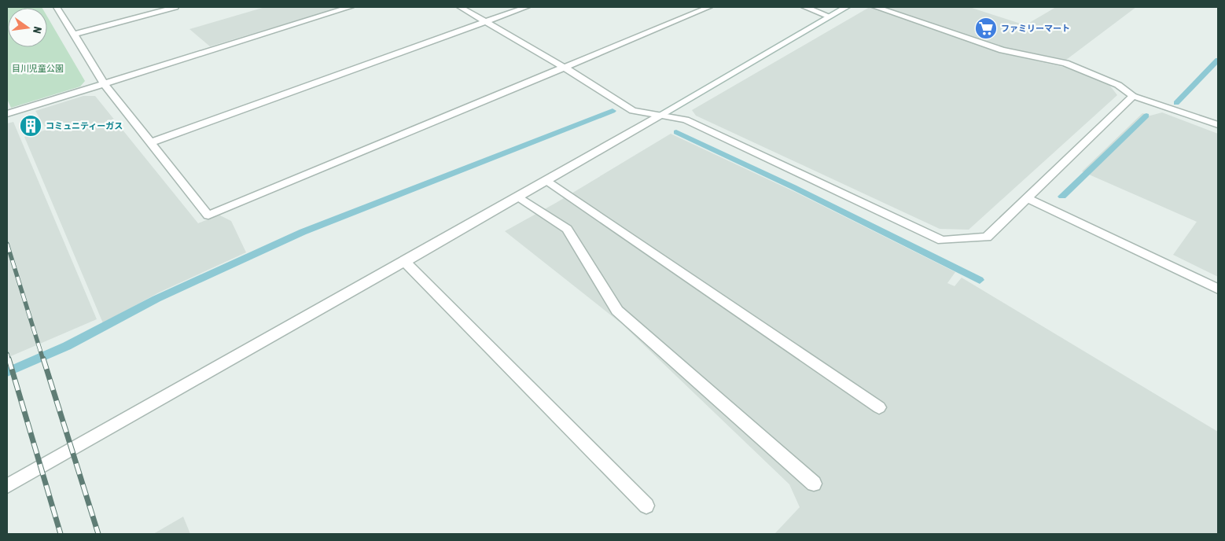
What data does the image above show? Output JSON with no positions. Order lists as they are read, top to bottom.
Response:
{
  "parks": ["目川児童公園"],
  "places": {
    "supermarket": ["ファミリーマート"],
    "building": ["コミュニティーガス"]
  },
  "north": "right"
}
